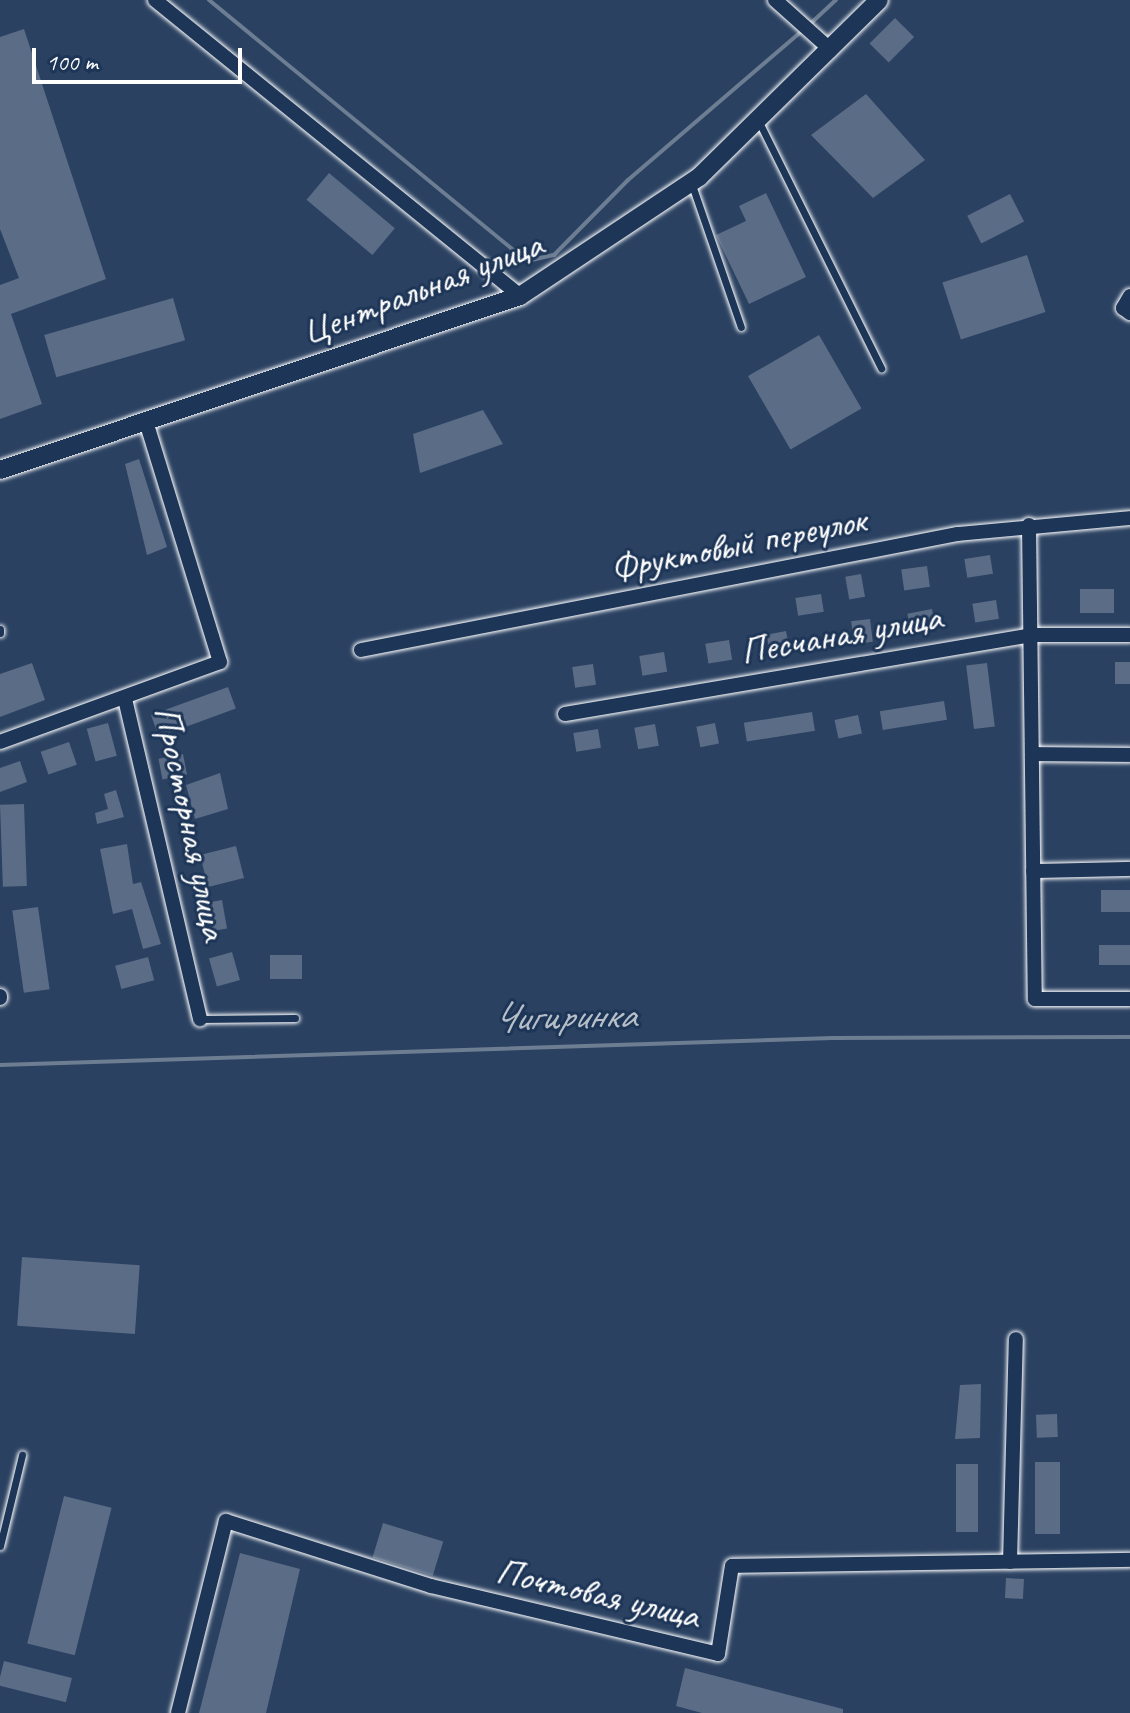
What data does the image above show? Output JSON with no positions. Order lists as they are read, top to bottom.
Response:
{
  "streets": {
    "street": [
      "Центральная улица",
      "Фруктовый переулок",
      "Песчаная улица",
      "Просторная улица",
      "Почтовая улица"
    ]
  },
  "crossings": [
    ["Центральная улица", "Просторная улица"]
  ],
  "water": ["Чигиринка"],
  "scale_bar": "100 m"
}
